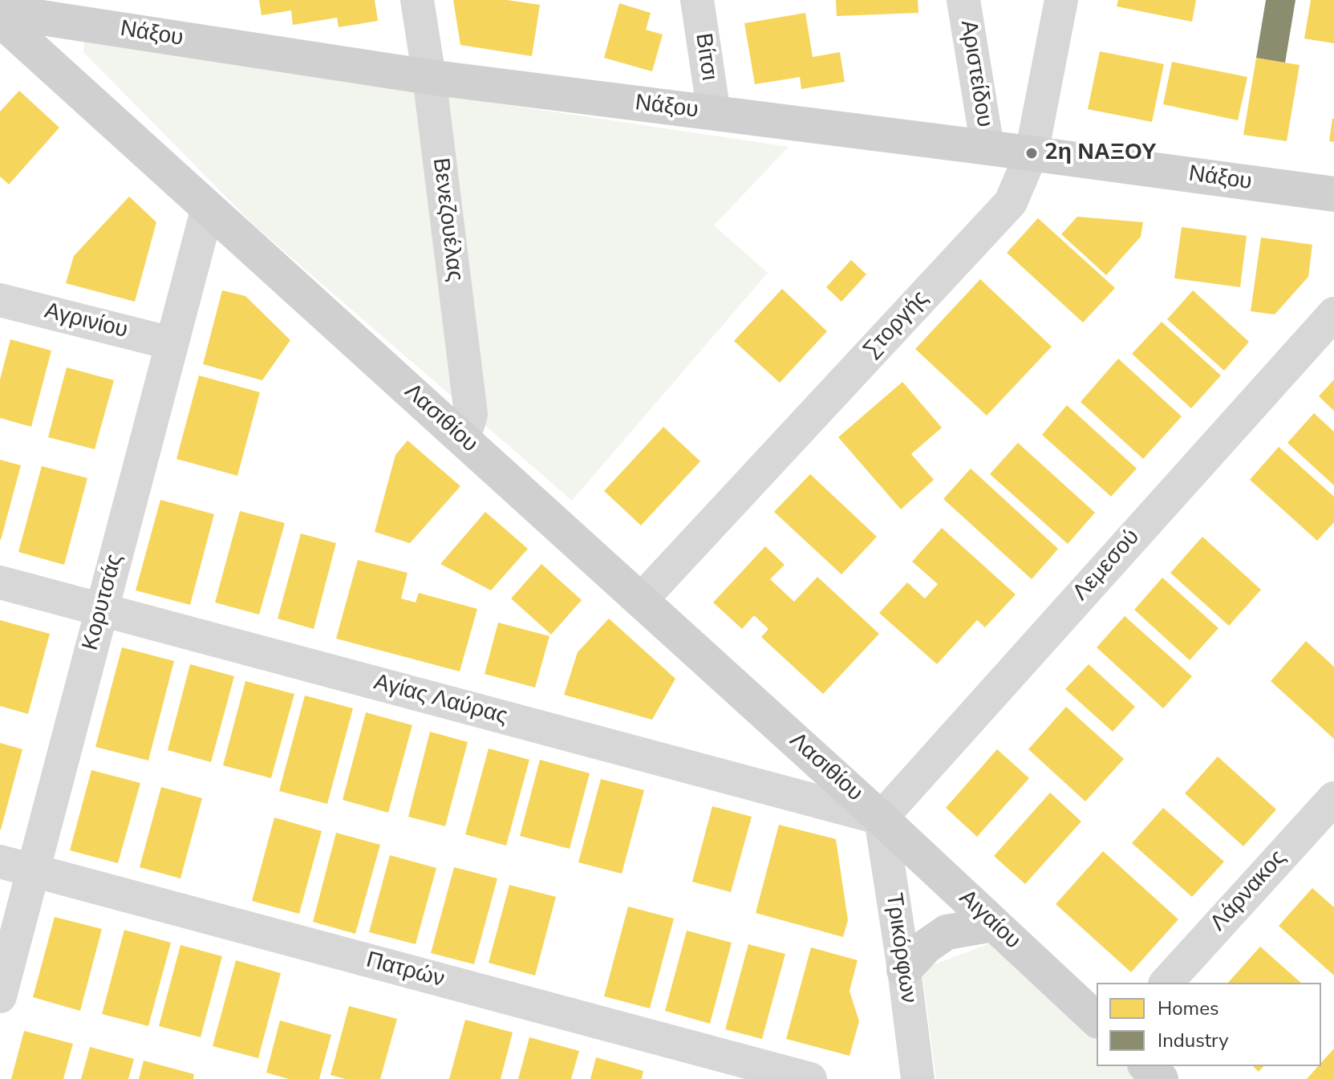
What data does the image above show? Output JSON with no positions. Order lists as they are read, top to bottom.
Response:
{
  "streets": {
    "street": [
      "Νάξου",
      "Βίτσι",
      "Αριστείδου",
      "Βενεζουέλας",
      "Αγρινίου",
      "Στοργής",
      "Λασιθίου",
      "Λεμεσού",
      "Κορυτσάς",
      "Αγίας Λαύρας",
      "Λάρνακος",
      "Αιγαίου",
      "Τρικόρφων",
      "Πατρών"
    ]
  },
  "crossings": [
    ["Νάξου", "Βίτσι"],
    ["Νάξου", "Αριστείδου"],
    ["Νάξου", "Βενεζουέλας"],
    ["Νάξου", "Στοργής"],
    ["Βενεζουέλας", "Λασιθίου"],
    ["Αγρινίου", "Κορυτσάς"],
    ["Στοργής", "Λασιθίου"],
    ["Λασιθίου", "Λεμεσού"],
    ["Λασιθίου", "Κορυτσάς"],
    ["Λασιθίου", "Αγίας Λαύρας"],
    ["Λασιθίου", "Αιγαίου"],
    ["Λασιθίου", "Τρικόρφων"],
    ["Λεμεσού", "Αγίας Λαύρας"],
    ["Λεμεσού", "Αιγαίου"],
    ["Λεμεσού", "Τρικόρφων"],
    ["Κορυτσάς", "Αγίας Λαύρας"],
    ["Κορυτσάς", "Πατρών"],
    ["Αγίας Λαύρας", "Αιγαίου"],
    ["Αγίας Λαύρας", "Τρικόρφων"],
    ["Αιγαίου", "Τρικόρφων"]
  ],
  "places": ["2η ΝΑΞΟΥ"],
  "legend": ["Homes", "Industry"]
}
